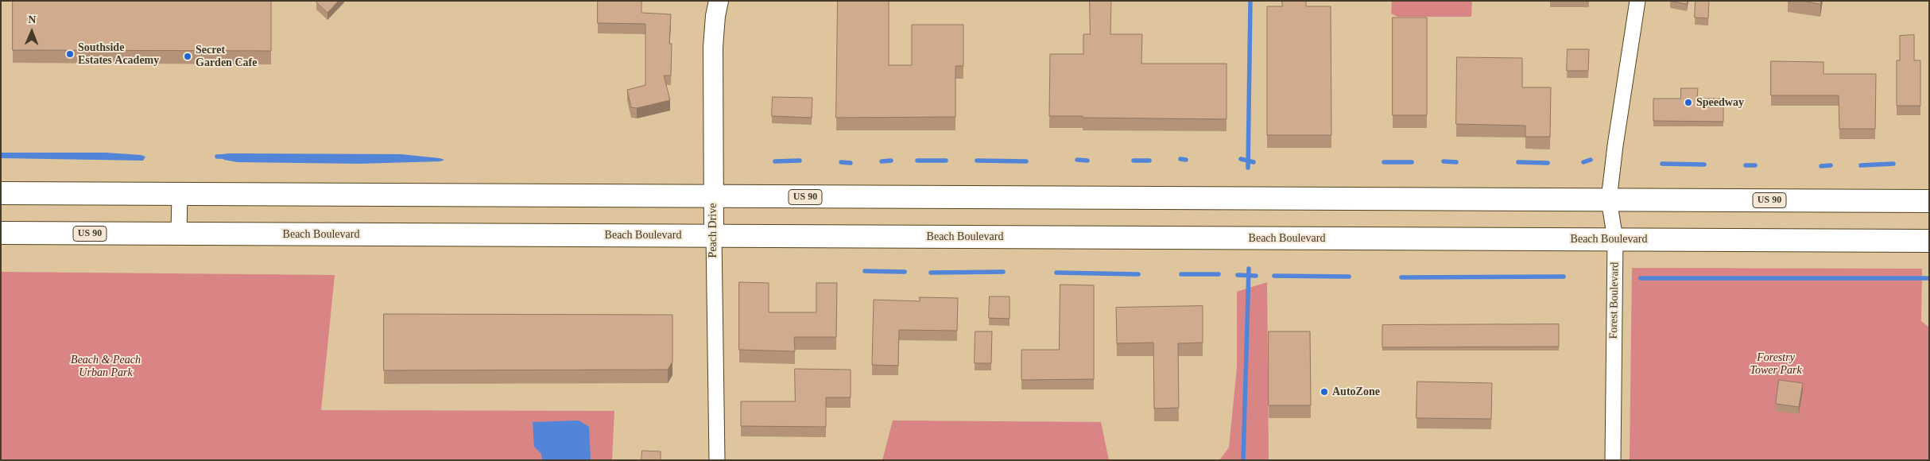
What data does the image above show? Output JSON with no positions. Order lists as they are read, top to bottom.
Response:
{
  "streets": {
    "highway": ["US 90", "Beach Boulevard"],
    "main road": ["Peach Drive"],
    "street": ["Forest Boulevard"]
  },
  "crossings": [
    ["US 90", "Peach Drive"],
    ["US 90", "Forest Boulevard"],
    ["Peach Drive", "Beach Boulevard"],
    ["Beach Boulevard", "Forest Boulevard"]
  ],
  "parks": ["Forestry Tower Park", "Beach & Peach Urban Park"],
  "places": [
    "Southside Estates Academy",
    "Secret Garden Cafe",
    "Speedway",
    "AutoZone"
  ],
  "north": "top"
}
